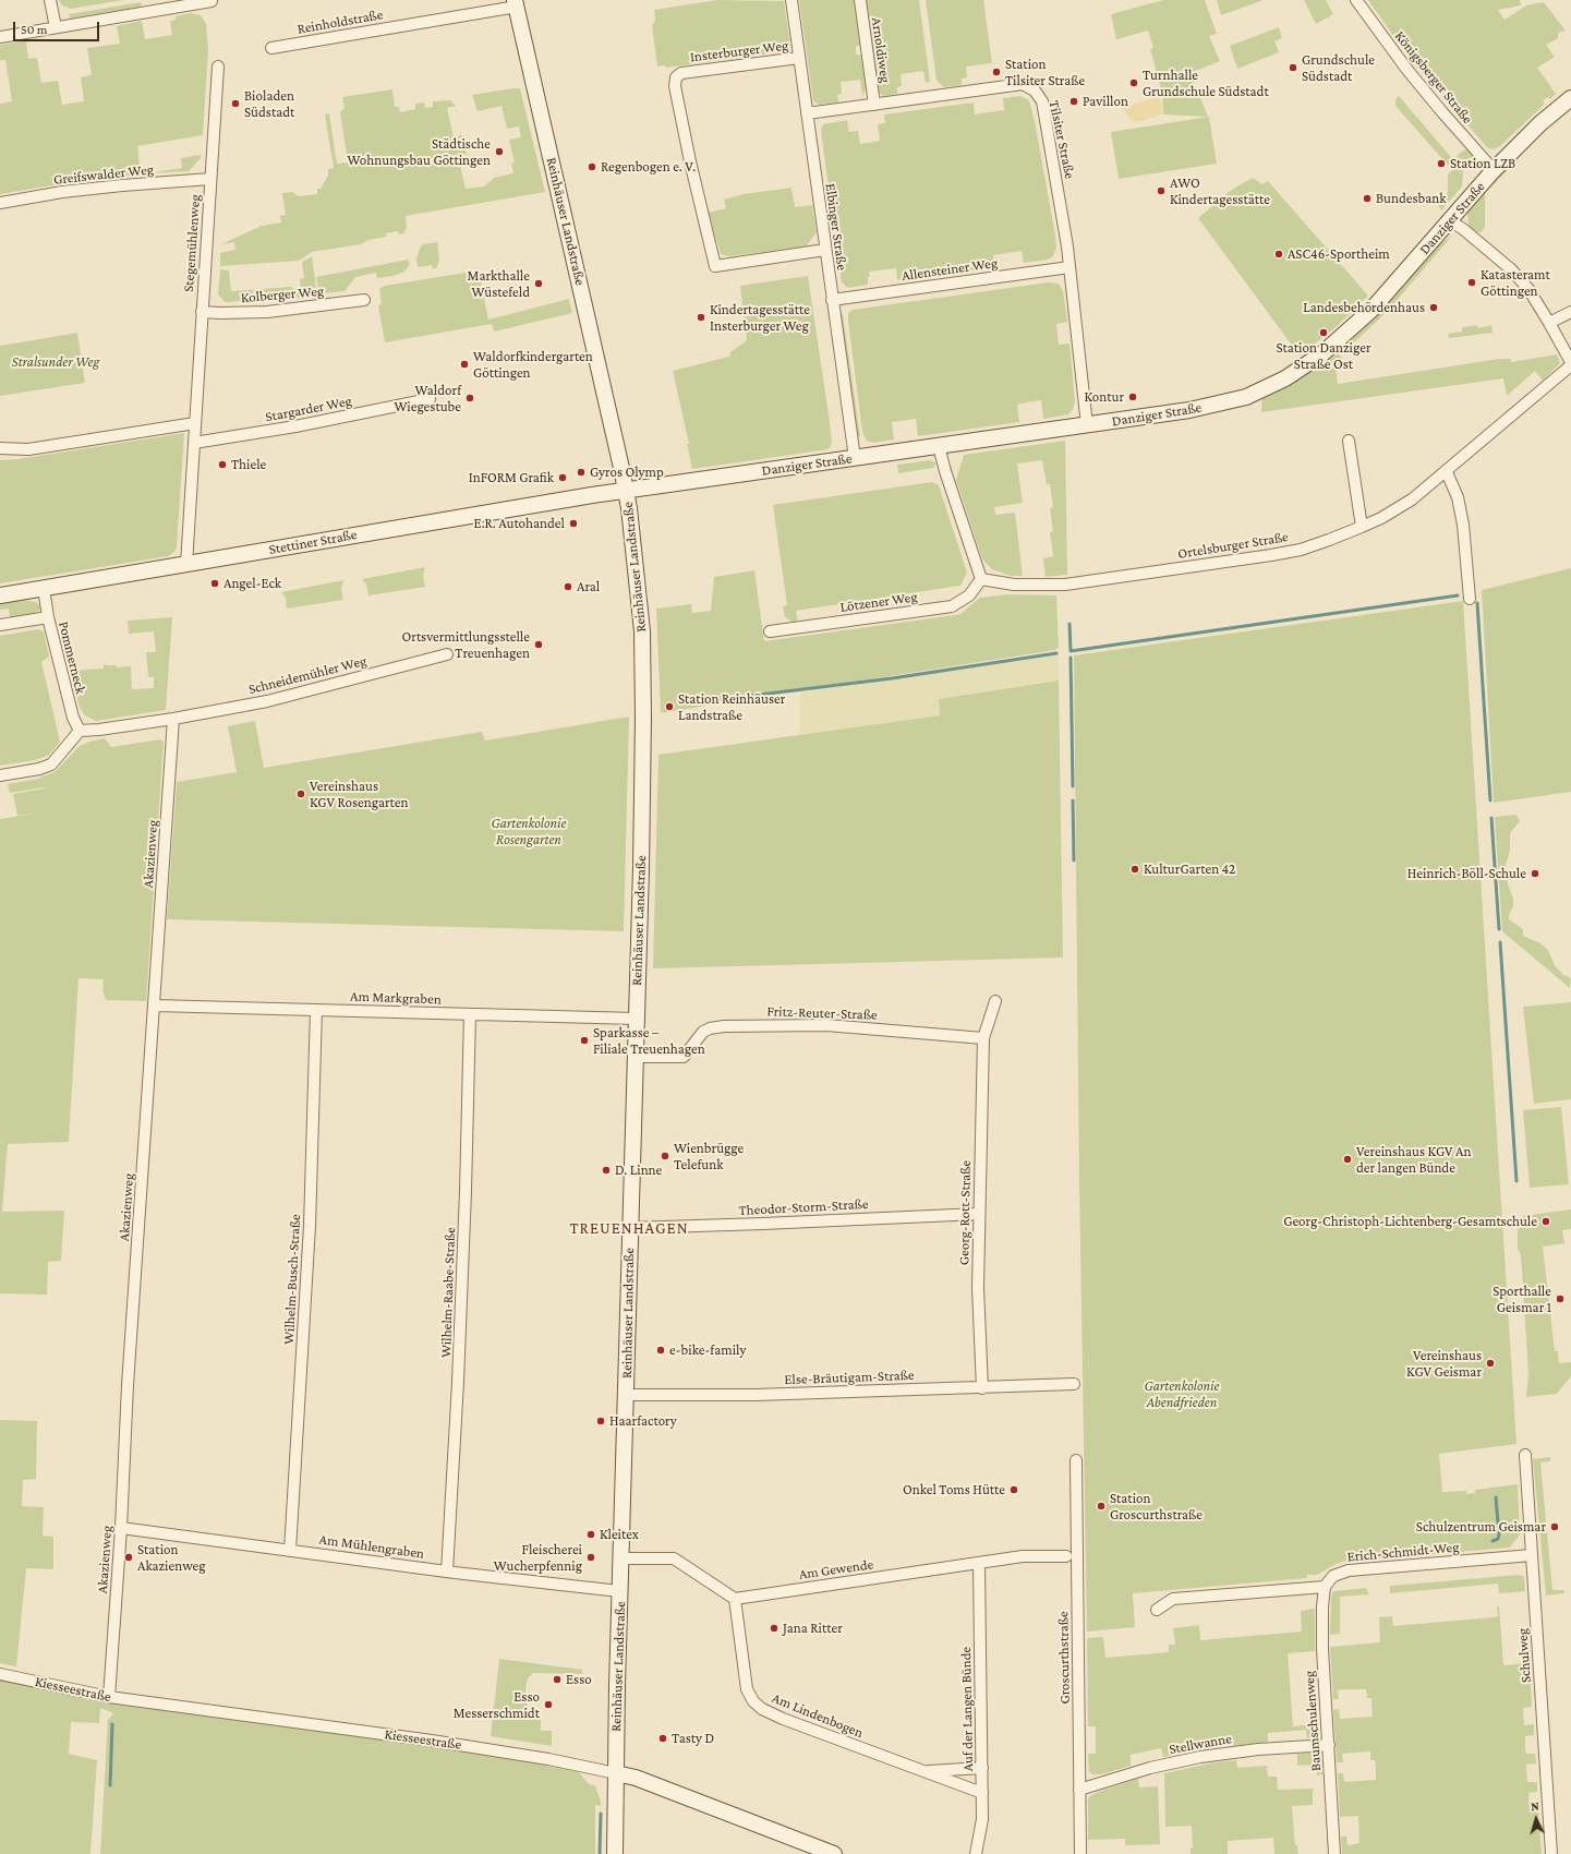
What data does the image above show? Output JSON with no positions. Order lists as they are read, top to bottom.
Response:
{
  "streets": {
    "street": [
      "Reinholdstraße",
      "Arnoldiweg",
      "Insterburger Weg",
      "Königsberger Straße",
      "Tilsiter Straße",
      "Greifswalder Weg",
      "Danziger Straße",
      "Reinhäuser Landstraße",
      "Elbinger Straße",
      "Stegemühlenweg",
      "Allensteiner Weg",
      "Kolberger Weg",
      "Stargarder Weg",
      "Stettiner Straße",
      "Ortelsburger Straße",
      "Lötzener Weg",
      "Pommerneck",
      "Schneidemühler Weg",
      "Akazienweg",
      "Am Markgraben",
      "Fritz-Reuter-Straße",
      "Theodor-Storm-Straße",
      "Georg-Rott-Straße",
      "Wilhelm-Busch-Straße",
      "Wilhelm-Raabe-Straße",
      "Else-Bräutigam-Straße",
      "Am Mühlengraben",
      "Erich-Schmidt-Weg",
      "Am Gewende",
      "Schulweg",
      "Groscurthstraße",
      "Kiesseestraße",
      "Auf der Langen Bünde",
      "Am Lindenbogen",
      "Baumschulenweg",
      "Stellwanne"
    ]
  },
  "crossings": [
    ["Reinholdstraße", "Reinhäuser Landstraße"],
    ["Arnoldiweg", "Tilsiter Straße"],
    ["Insterburger Weg", "Elbinger Straße"],
    ["Königsberger Straße", "Danziger Straße"],
    ["Tilsiter Straße", "Danziger Straße"],
    ["Tilsiter Straße", "Elbinger Straße"],
    ["Tilsiter Straße", "Allensteiner Weg"],
    ["Greifswalder Weg", "Stegemühlenweg"],
    ["Danziger Straße", "Reinhäuser Landstraße"],
    ["Danziger Straße", "Elbinger Straße"],
    ["Danziger Straße", "Stettiner Straße"],
    ["Reinhäuser Landstraße", "Stettiner Straße"],
    ["Reinhäuser Landstraße", "Am Markgraben"],
    ["Reinhäuser Landstraße", "Fritz-Reuter-Straße"],
    ["Reinhäuser Landstraße", "Theodor-Storm-Straße"],
    ["Reinhäuser Landstraße", "Else-Bräutigam-Straße"],
    ["Reinhäuser Landstraße", "Am Mühlengraben"],
    ["Reinhäuser Landstraße", "Kiesseestraße"],
    ["Elbinger Straße", "Allensteiner Weg"],
    ["Stegemühlenweg", "Kolberger Weg"],
    ["Stegemühlenweg", "Stargarder Weg"],
    ["Stegemühlenweg", "Stettiner Straße"],
    ["Stettiner Straße", "Pommerneck"],
    ["Ortelsburger Straße", "Lötzener Weg"],
    ["Schneidemühler Weg", "Akazienweg"],
    ["Akazienweg", "Am Markgraben"],
    ["Akazienweg", "Am Mühlengraben"],
    ["Akazienweg", "Kiesseestraße"],
    ["Am Markgraben", "Wilhelm-Busch-Straße"],
    ["Am Markgraben", "Wilhelm-Raabe-Straße"],
    ["Fritz-Reuter-Straße", "Georg-Rott-Straße"],
    ["Theodor-Storm-Straße", "Georg-Rott-Straße"],
    ["Georg-Rott-Straße", "Else-Bräutigam-Straße"],
    ["Wilhelm-Busch-Straße", "Am Mühlengraben"],
    ["Wilhelm-Raabe-Straße", "Am Mühlengraben"],
    ["Erich-Schmidt-Weg", "Schulweg"],
    ["Erich-Schmidt-Weg", "Baumschulenweg"],
    ["Am Gewende", "Auf der Langen Bünde"],
    ["Am Gewende", "Am Lindenbogen"],
    ["Groscurthstraße", "Stellwanne"],
    ["Auf der Langen Bünde", "Am Lindenbogen"],
    ["Baumschulenweg", "Stellwanne"]
  ],
  "districts": ["TREUENHAGEN"],
  "parks": ["Stralsunder Weg", "Gartenkolonie Rosengarten", "Gartenkolonie Abendfrieden"],
  "places": [
    "Grundschule Südstadt",
    "Station Tilsiter Straße",
    "Turnhalle Grundschule Südstadt",
    "Pavillon",
    "Bioladen Südstadt",
    "Städtische Wohnungsbau Göttingen",
    "Station LZB",
    "Regenbogen e. V.",
    "AWO Kindertagesstätte",
    "Bundesbank",
    "ASC46-Sportheim",
    "Katasteramt Göttingen",
    "Markthalle Wüstefeld",
    "Landesbehördenhaus",
    "Kindertagesstätte Insterburger Weg",
    "Station Danziger Straße Ost",
    "Waldorfkindergarten Göttingen",
    "Kontur",
    "Waldorf Wiegestube",
    "Thiele",
    "Gyros Olymp",
    "InFORM Grafik",
    "E.R. Autohandel",
    "Angel-Eck",
    "Aral",
    "Ortsvermittlungsstelle Treuenhagen",
    "Station Reinhäuser Landstraße",
    "Vereinshaus KGV Rosengarten",
    "KulturGarten 42",
    "Heinrich-Böll-Schule",
    "Sparkasse – Filiale Treuenhagen",
    "Wienbrügge Telefunk",
    "Vereinshaus KGV An der langen Bünde",
    "D. Linne",
    "Georg-Christoph-Lichtenberg-Gesamtschule",
    "Sporthalle Geismar 1",
    "e-bike-family",
    "Vereinshaus KGV Geismar",
    "Haarfactory",
    "Onkel Toms Hütte",
    "Station Groscurthstraße",
    "Schulzentrum Geismar",
    "Kleitex",
    "Station Akazienweg",
    "Fleischerei Wucherpfennig",
    "Jana Ritter",
    "Esso",
    "Esso Messerschmidt",
    "Tasty D"
  ],
  "scale_bar": "50 m",
  "north": "top"
}
